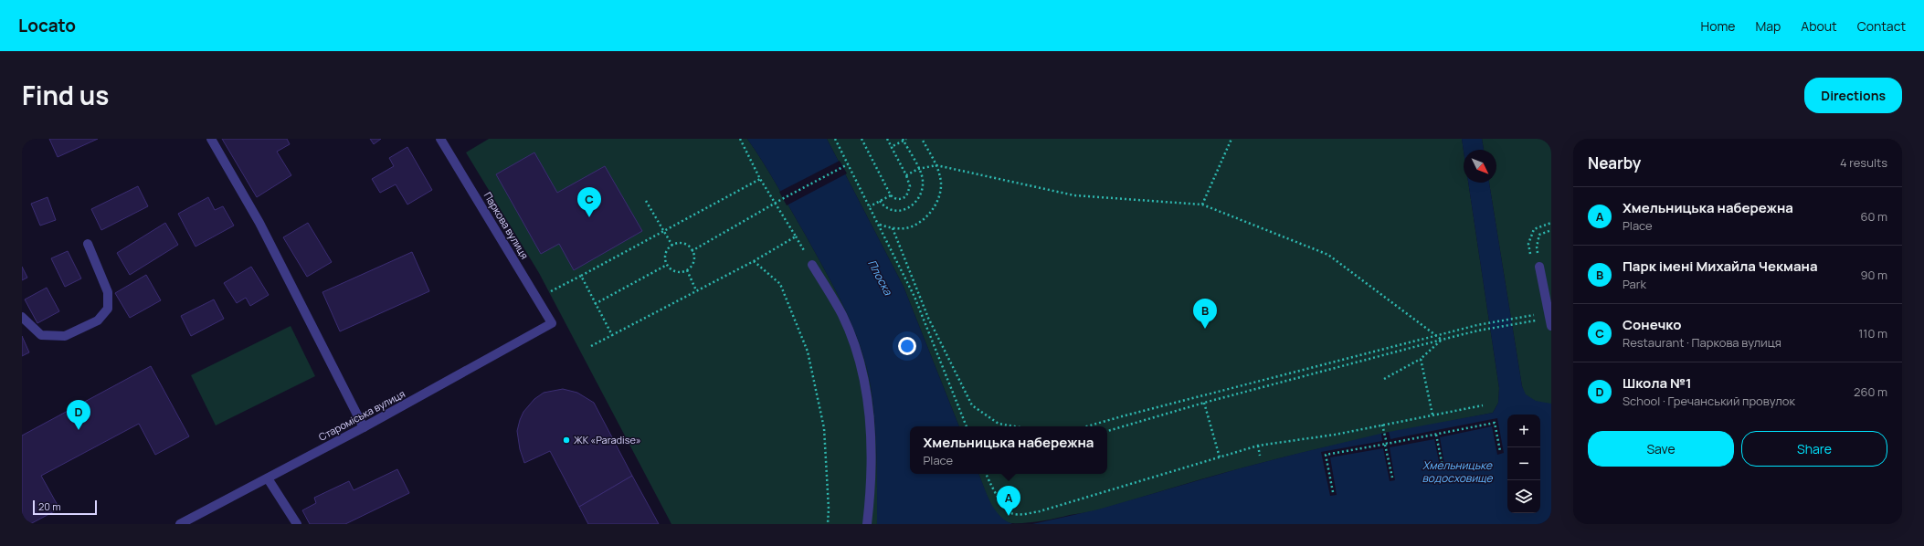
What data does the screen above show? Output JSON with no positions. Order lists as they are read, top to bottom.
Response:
{
  "streets": {
    "street": ["Паркова вулиця", "Староміська вулиця"]
  },
  "crossings": [
    ["Паркова вулиця", "Староміська вулиця"]
  ],
  "water": ["Плоска", "Хмельницьке водосховище"],
  "places": ["ЖК «Paradise»"],
  "scale_bar": "20 m",
  "north": "bottom right",
  "page": {
    "header": "Locato",
    "nav": [
      "Home",
      "Map",
      "About",
      "Contact"
    ],
    "title": "Find us",
    "buttons": [
      "Directions",
      ["Save", "Share"]
    ],
    "heading": ["Nearby", "4 results"],
    "list": [
      {
        "mark": "A",
        "name": "Хмельницька набережна",
        "note": "Place",
        "value": "60 m"
      },
      {
        "mark": "B",
        "name": "Парк імені Михайла Чекмана",
        "note": "Park",
        "value": "90 m"
      },
      {
        "mark": "C",
        "name": "Cонечко",
        "note": "Restaurant · Паркова вулиця",
        "value": "110 m"
      },
      {
        "mark": "D",
        "name": "Школа №1",
        "note": "School · Гречанський провулок",
        "value": "260 m"
      }
    ],
    "pins": [
      "C",
      "B",
      "D",
      "A"
    ],
    "map_buttons": ["+", "−"],
    "popup": ["Хмельницька набережна", "Place"],
    "scale": "20 m"
  }
}
